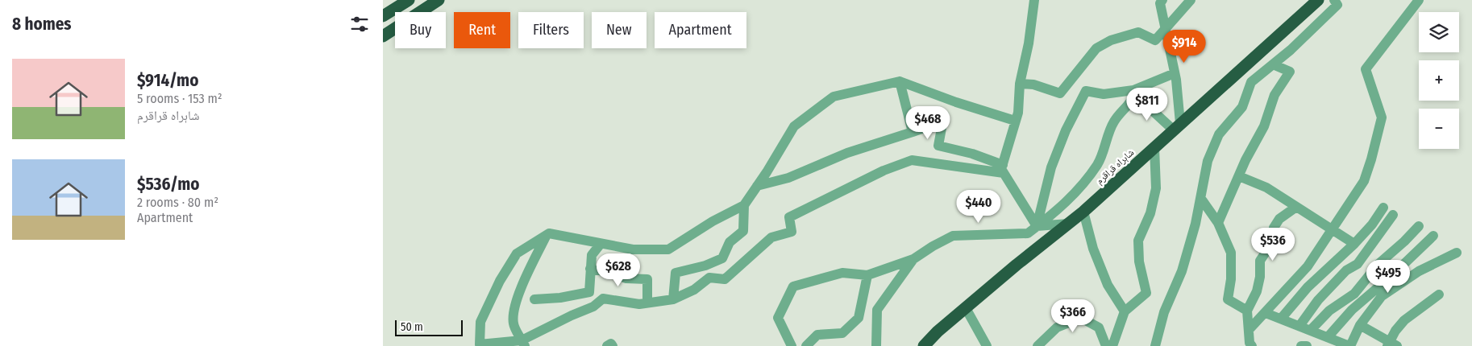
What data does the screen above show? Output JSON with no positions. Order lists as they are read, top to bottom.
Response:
{
  "streets": {
    "highway": ["شاہراہ قراقرم"]
  },
  "scale_bar": "50 m",
  "page": {
    "heading": "8 homes",
    "map_buttons": ["+", "−"],
    "chip": [
      "Buy",
      "Rent",
      "Filters",
      "New",
      "Apartment"
    ],
    "price": [
      "$914",
      "$811",
      "$468",
      "$440",
      "$536",
      "$628",
      "$495",
      "$366"
    ],
    "list": [
      {
        "name": "$914/mo",
        "note": "5 rooms · 153 m² · شاہراہ قراقرم"
      },
      {
        "name": "$536/mo",
        "note": "2 rooms · 80 m² · Apartment"
      }
    ],
    "scale": "50 m"
  }
}
